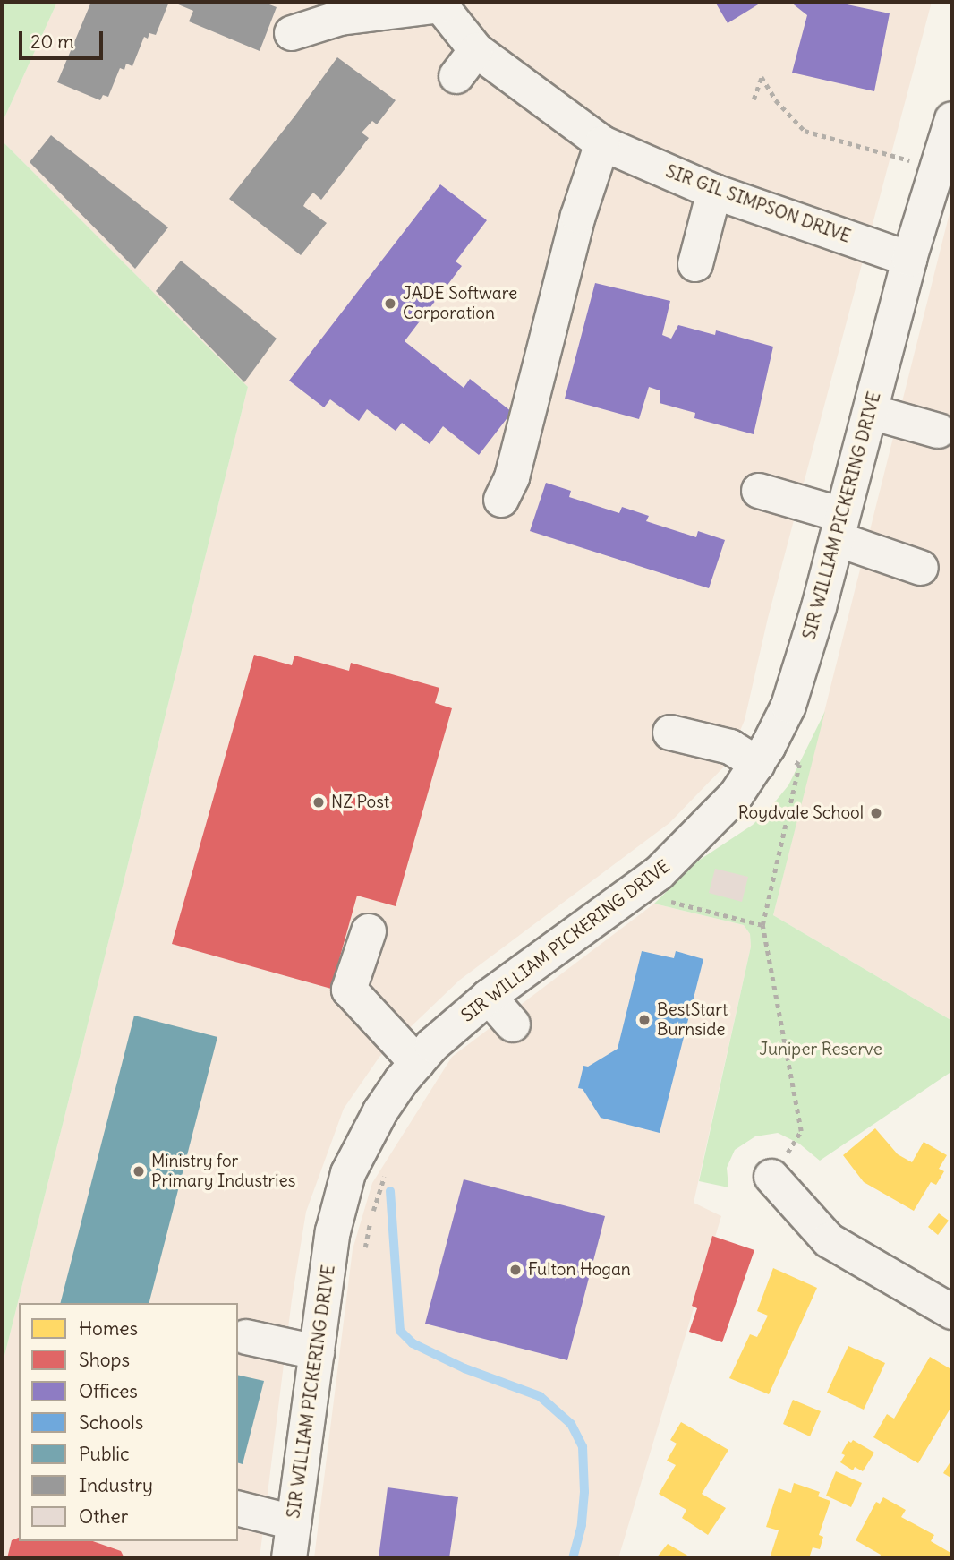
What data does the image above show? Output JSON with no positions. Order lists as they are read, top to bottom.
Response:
{
  "streets": {
    "street": ["SIR GIL SIMPSON DRIVE", "SIR WILLIAM PICKERING DRIVE"]
  },
  "crossings": [
    ["SIR GIL SIMPSON DRIVE", "SIR WILLIAM PICKERING DRIVE"]
  ],
  "parks": ["Juniper Reserve"],
  "places": [
    "JADE Software Corporation",
    "NZ Post",
    "Roydvale School",
    "BestStart Burnside",
    "Ministry for Primary Industries",
    "Fulton Hogan"
  ],
  "legend": [
    "Homes",
    "Shops",
    "Offices",
    "Schools",
    "Public",
    "Industry",
    "Other"
  ],
  "scale_bar": "20 m"
}
